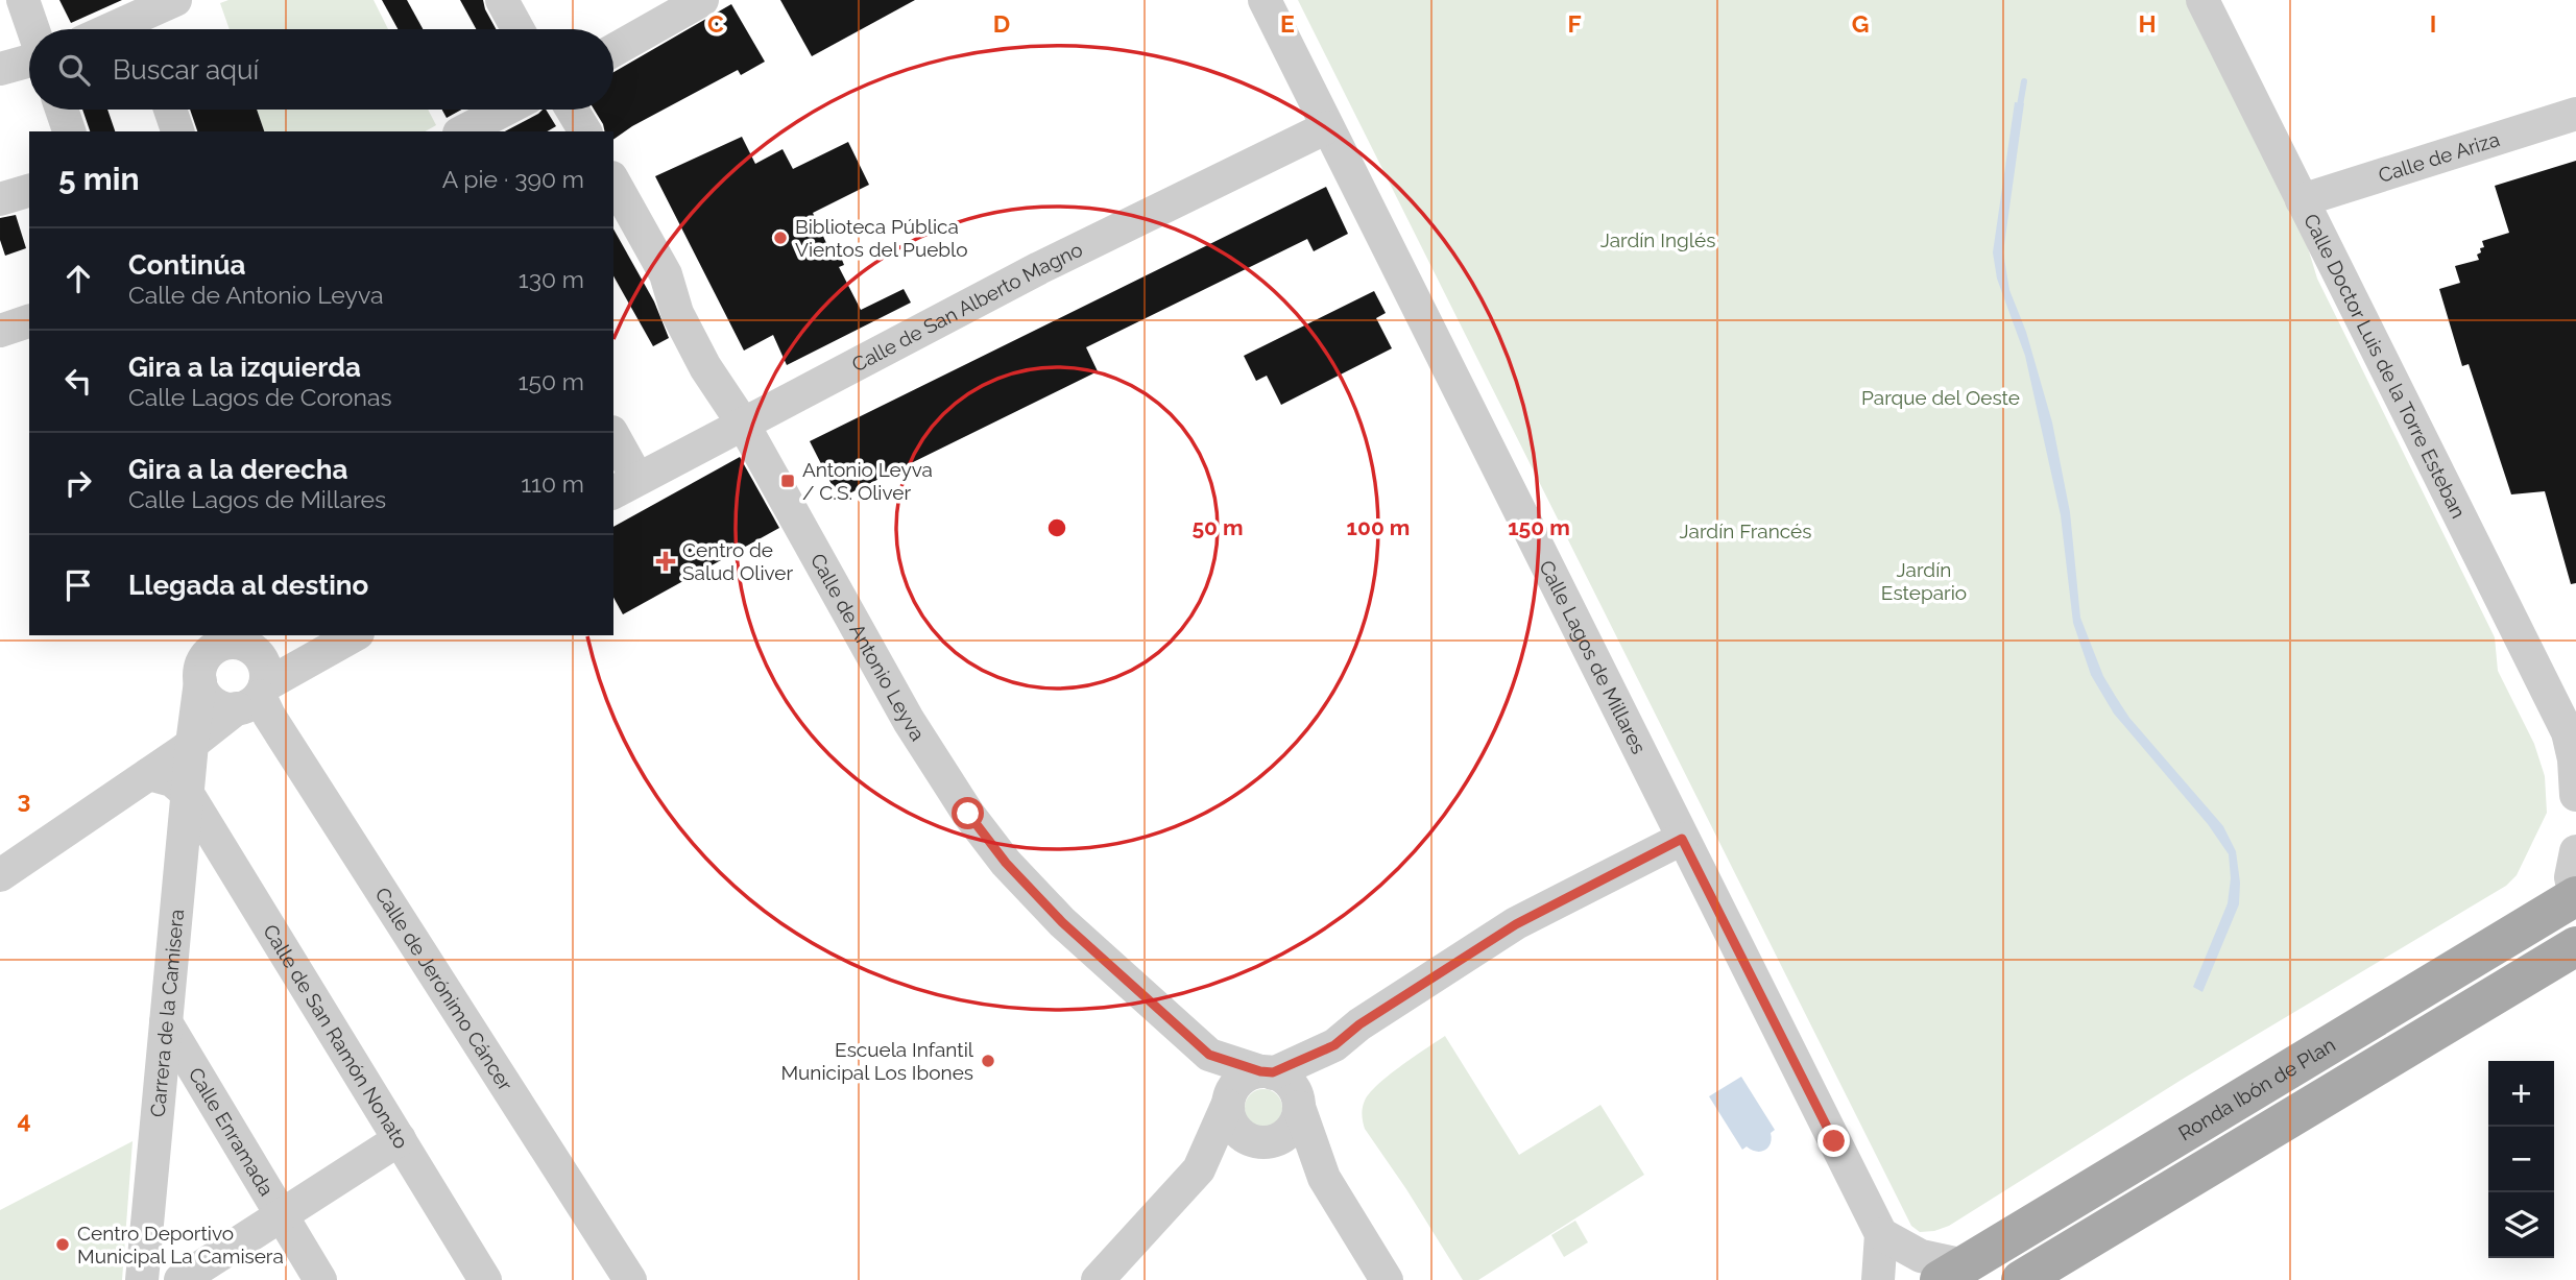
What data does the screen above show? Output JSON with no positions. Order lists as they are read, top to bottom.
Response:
{
  "streets": {
    "main road": ["Ronda Ibón de Plan"],
    "street": [
      "Calle de Ariza",
      "Calle de San Alberto Magno",
      "Calle Doctor Luis de la Torre Esteban",
      "Calle de Antonio Leyva",
      "Calle Lagos de Millares",
      "Calle de Jerónimo Cáncer",
      "Carrera de la Camisera",
      "Calle de San Ramón Nonato",
      "Calle Enramada"
    ]
  },
  "crossings": [
    ["Calle de Ariza", "Calle Doctor Luis de la Torre Esteban"],
    ["Calle de San Alberto Magno", "Calle de Antonio Leyva"],
    ["Calle de San Alberto Magno", "Calle Lagos de Millares"],
    ["Calle de Jerónimo Cáncer", "Carrera de la Camisera"],
    ["Carrera de la Camisera", "Calle de San Ramón Nonato"],
    ["Carrera de la Camisera", "Calle Enramada"]
  ],
  "parks": [
    "Jardín Inglés",
    "Parque del Oeste",
    "Jardín Francés",
    "Jardín Estepario"
  ],
  "places": {
    "other": ["Biblioteca Pública Vientos del Pueblo", "Escuela Infantil Municipal Los Ibones", "Centro Deportivo Municipal La Camisera"],
    "transit": ["Antonio Leyva / C.S. Oliver"],
    "health": ["Centro de Salud Oliver"]
  },
  "page": {
    "search": "Buscar aquí",
    "heading": ["5 min", "A pie · 390 m"],
    "list": [
      ["Continúa", "Calle de Antonio Leyva", "130 m"],
      ["Gira a la izquierda", "Calle Lagos de Coronas", "150 m"],
      ["Gira a la derecha", "Calle Lagos de Millares", "110 m"],
      "Llegada al destino"
    ],
    "map_buttons": ["+", "−"]
  },
  "grid": {
    "columns": [
      "C",
      "D",
      "E",
      "F",
      "G",
      "H",
      "I"
    ],
    "rows": ["3", "4"]
  },
  "rings": ["50 m", "100 m", "150 m"]
}
